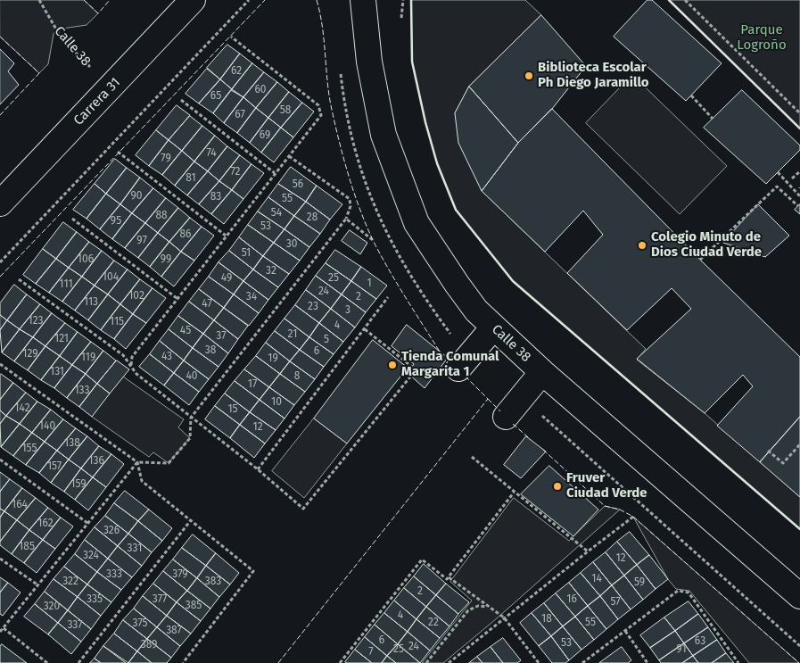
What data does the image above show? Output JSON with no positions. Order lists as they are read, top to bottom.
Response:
{
  "streets": {
    "street": ["Calle 38", "Carrera 31"]
  },
  "crossings": [
    ["Calle 38", "Carrera 31"]
  ],
  "parks": ["Parque Logroño"],
  "places": [
    "Biblioteca Escolar Ph Diego Jaramillo",
    "Colegio Minuto de Dios Ciudad Verde",
    "Tienda Comunal Margarita 1",
    "Fruver Ciudad Verde"
  ],
  "house_numbers": [
    "62",
    "60",
    "65",
    "58",
    "67",
    "69",
    "74",
    "79",
    "72",
    "81",
    "56",
    "90",
    "83",
    "55",
    "54",
    "88",
    "28",
    "95",
    "53",
    "86",
    "97",
    "30",
    "51",
    "106",
    "99",
    "32",
    "104",
    "49",
    "25",
    "1",
    "111",
    "24",
    "102",
    "34",
    "2",
    "113",
    "47",
    "23",
    "3",
    "123",
    "115",
    "4",
    "45",
    "21",
    "37",
    "121",
    "5",
    "38",
    "6",
    "129",
    "43",
    "119",
    "19",
    "131",
    "40",
    "8",
    "17",
    "133",
    "10",
    "142",
    "15",
    "140",
    "12",
    "138",
    "155",
    "136",
    "157",
    "159",
    "164",
    "162",
    "326",
    "185",
    "331",
    "324",
    "12",
    "333",
    "379",
    "14",
    "322",
    "383",
    "59",
    "2",
    "335",
    "377",
    "16",
    "57",
    "385",
    "320",
    "4",
    "18",
    "22",
    "55",
    "375",
    "337",
    "387",
    "6",
    "63",
    "53",
    "389",
    "24",
    "25",
    "91",
    "7"
  ]
}
